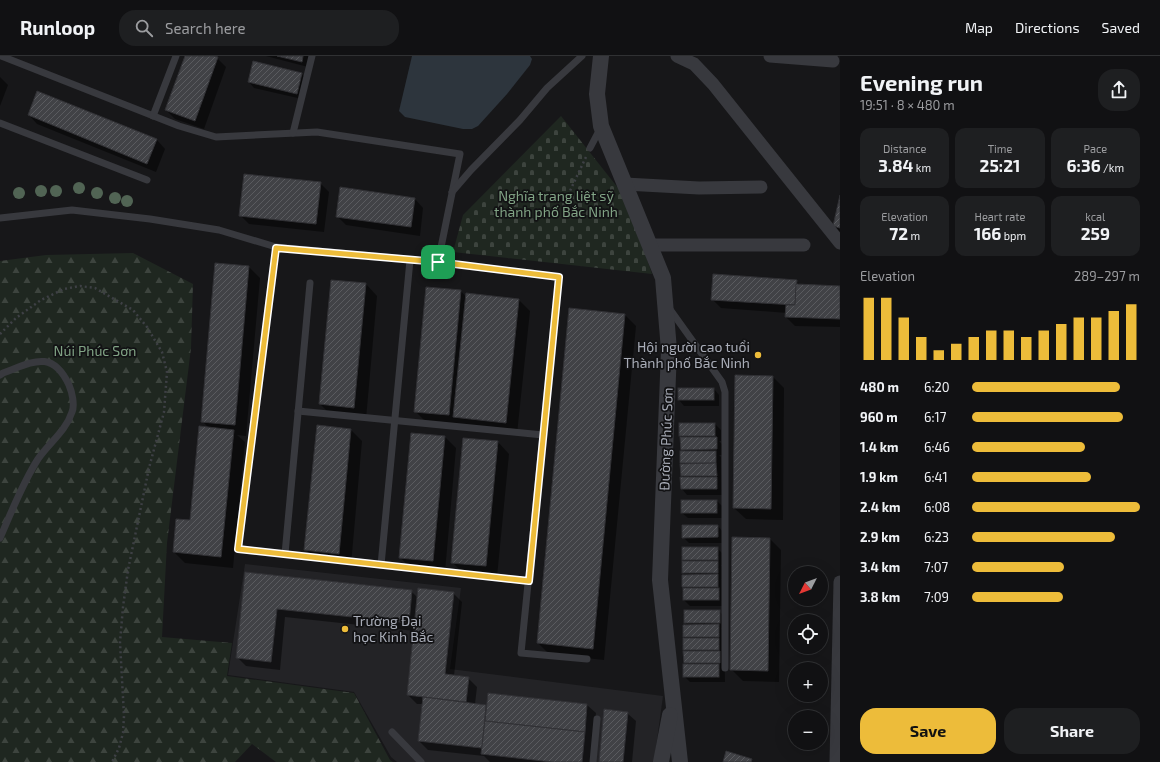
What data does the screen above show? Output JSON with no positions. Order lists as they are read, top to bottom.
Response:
{
  "streets": {
    "street": ["Đường Phúc Sơn"]
  },
  "parks": ["Nghĩa trang liệt sỹ thành phố Bắc Ninh", "Núi Phúc Sơn"],
  "places": ["Hội người cao tuổi Thành phố Bắc Ninh", "Trường Đại học Kinh Bắc"],
  "north": "bottom left",
  "page": {
    "header": "Runloop",
    "search": "Search here",
    "nav": ["Map", "Directions", "Saved"],
    "heading": ["Evening run", "19:51 · 8 × 480 m"],
    "stats": [
      ["Distance", "3.84 km"],
      ["Time", "25:21"],
      ["Pace", "6:36 /km"],
      ["Elevation", "72 m"],
      ["Heart rate", "166 bpm"],
      ["kcal", "259"]
    ],
    "chart": ["Elevation", "289–297 m"],
    "list": [
      {
        "name": "480 m",
        "note": "6:20"
      },
      {
        "name": "960 m",
        "note": "6:17"
      },
      {
        "name": "1.4 km",
        "note": "6:46"
      },
      {
        "name": "1.9 km",
        "note": "6:41"
      },
      {
        "name": "2.4 km",
        "note": "6:08"
      },
      {
        "name": "2.9 km",
        "note": "6:23"
      },
      {
        "name": "3.4 km",
        "note": "7:07"
      },
      {
        "name": "3.8 km",
        "note": "7:09"
      }
    ],
    "map_buttons": ["+", "−"],
    "buttons": ["Save", "Share"]
  }
}
